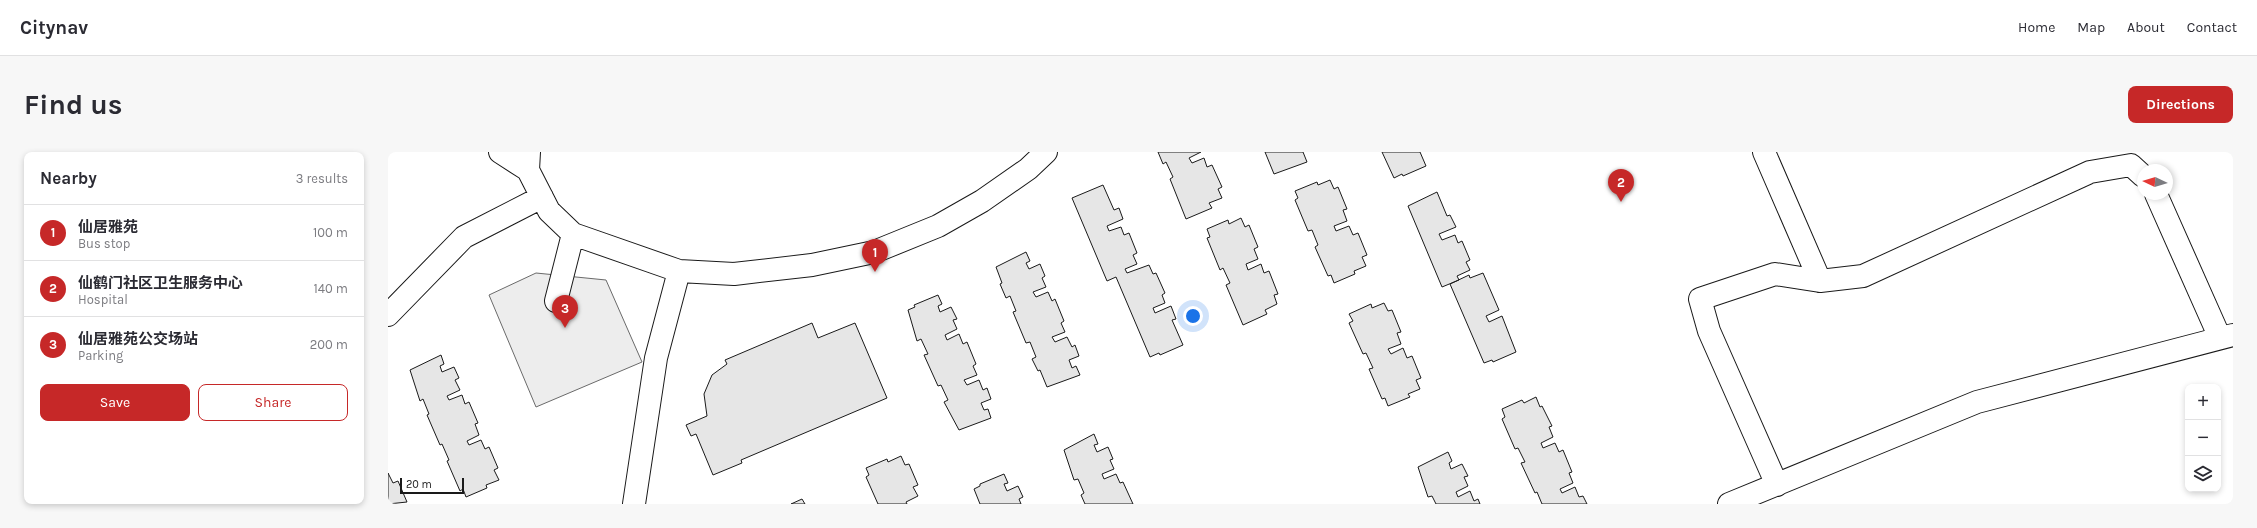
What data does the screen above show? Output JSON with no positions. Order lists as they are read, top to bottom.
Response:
{
  "scale_bar": "20 m",
  "north": "left",
  "page": {
    "header": "Citynav",
    "nav": [
      "Home",
      "Map",
      "About",
      "Contact"
    ],
    "buttons": [
      "Directions",
      ["Save", "Share"]
    ],
    "title": "Find us",
    "heading": ["Nearby", "3 results"],
    "pins": ["2", "1", "3"],
    "list": [
      {
        "mark": "1",
        "name": "仙居雅苑",
        "note": "Bus stop",
        "value": "100 m"
      },
      {
        "mark": "2",
        "name": "仙鹤门社区卫生服务中心",
        "note": "Hospital",
        "value": "140 m"
      },
      {
        "mark": "3",
        "name": "仙居雅苑公交场站",
        "note": "Parking",
        "value": "200 m"
      }
    ],
    "map_buttons": ["+", "−"],
    "scale": "20 m"
  }
}
